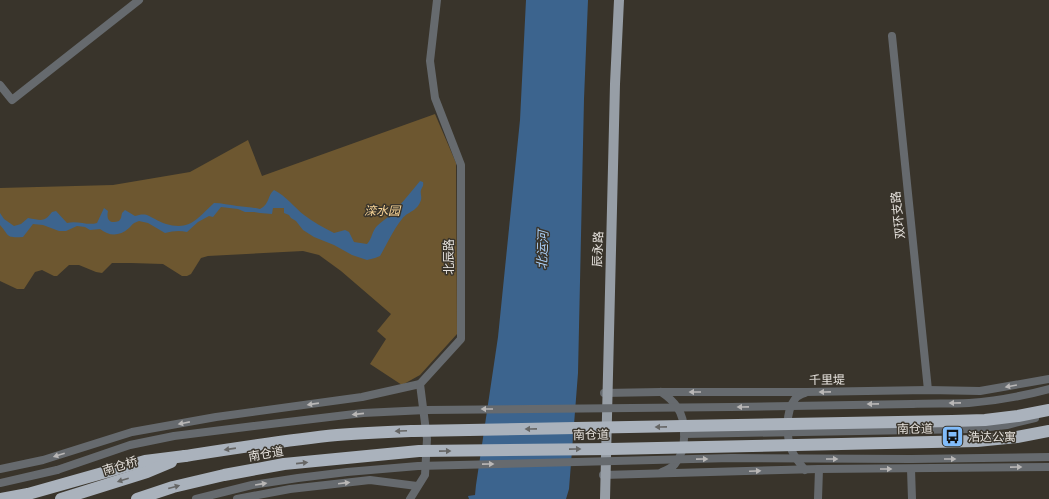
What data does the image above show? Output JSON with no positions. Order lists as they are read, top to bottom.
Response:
{
  "streets": {
    "highway": ["南仓道", "南仓桥"],
    "main road": ["辰永路"],
    "street": ["双环支路", "北辰路", "千里堤"]
  },
  "crossings": [
    ["双环支路", "千里堤"],
    ["辰永路", "千里堤"],
    ["南仓道", "南仓桥"]
  ],
  "water": ["北运河"],
  "parks": ["滦水园"],
  "places": {
    "bus stop": ["浩达公寓"]
  }
}
